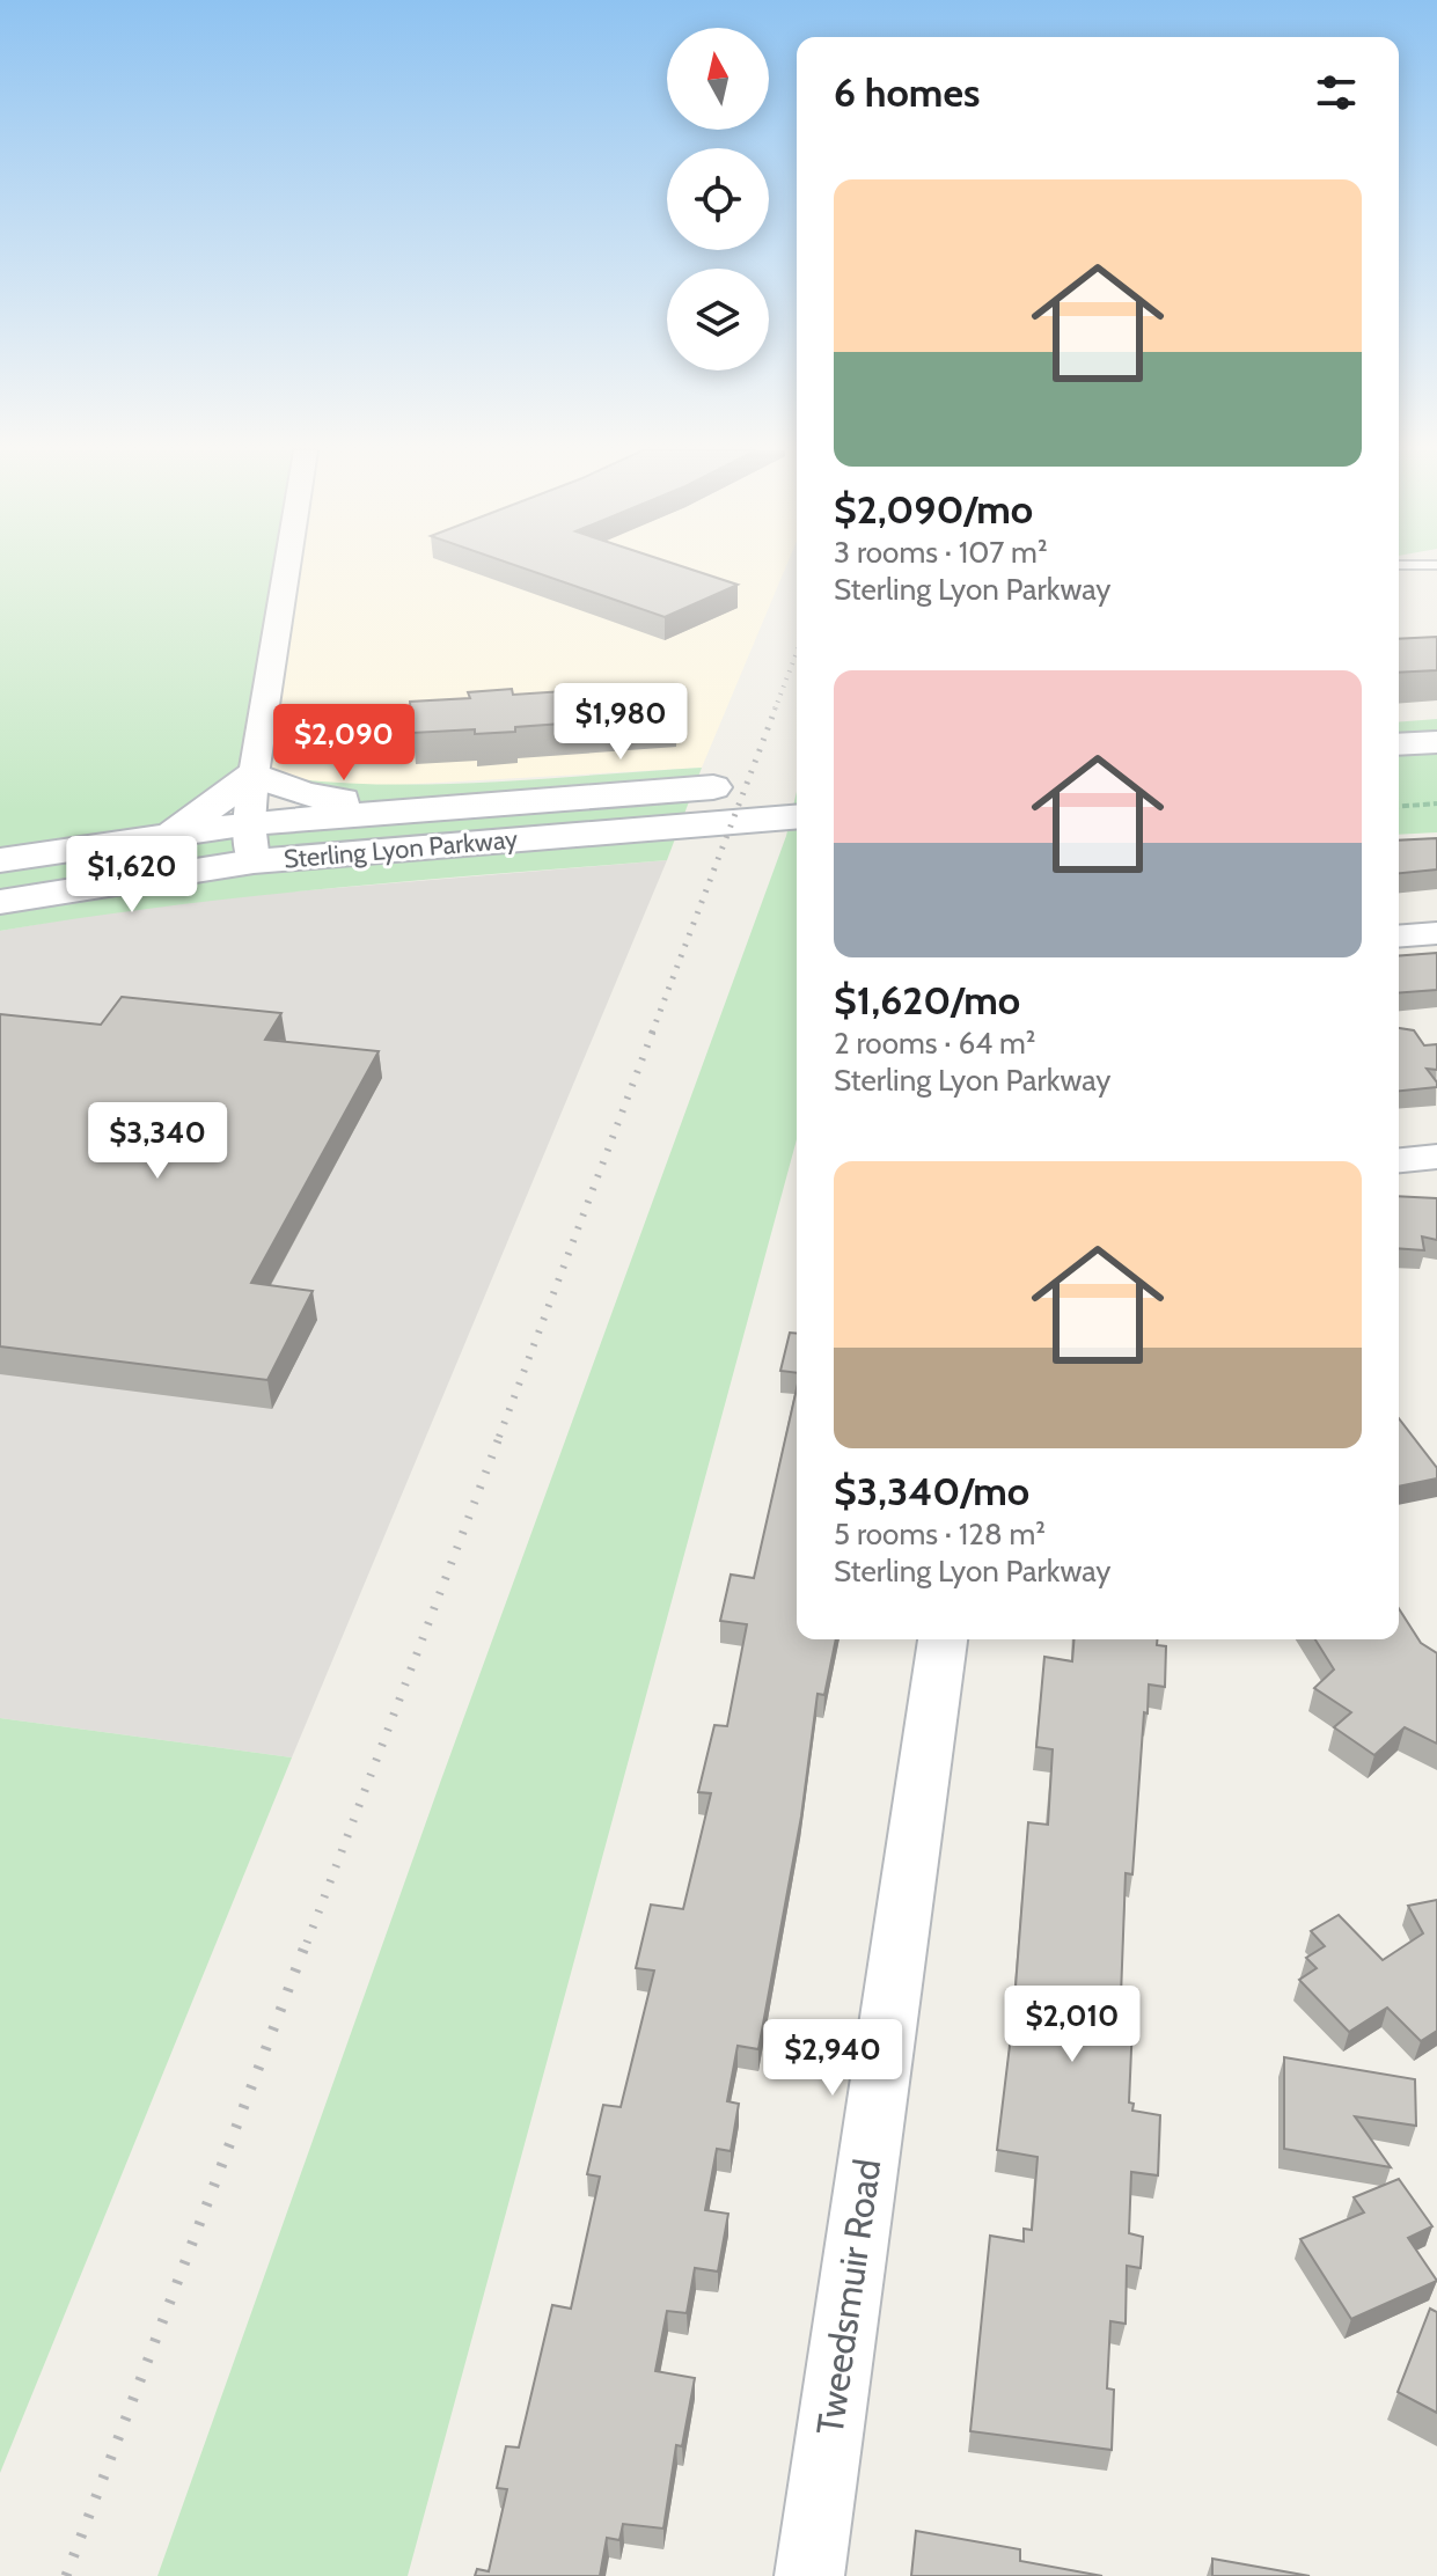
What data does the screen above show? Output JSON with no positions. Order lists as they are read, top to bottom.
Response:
{
  "streets": {
    "main road": ["Sterling Lyon Parkway"],
    "street": ["Tweedsmuir Road"]
  },
  "north": "top",
  "page": {
    "heading": "6 homes",
    "list": [
      {
        "name": "$2,090/mo",
        "note": "3 rooms · 107 m² · Sterling Lyon Parkway"
      },
      {
        "name": "$1,620/mo",
        "note": "2 rooms · 64 m² · Sterling Lyon Parkway"
      },
      {
        "name": "$3,340/mo",
        "note": "5 rooms · 128 m² · Sterling Lyon Parkway"
      }
    ],
    "price": [
      "$1,980",
      "$2,090",
      "$1,620",
      "$3,340",
      "$2,010",
      "$2,940"
    ]
  }
}
